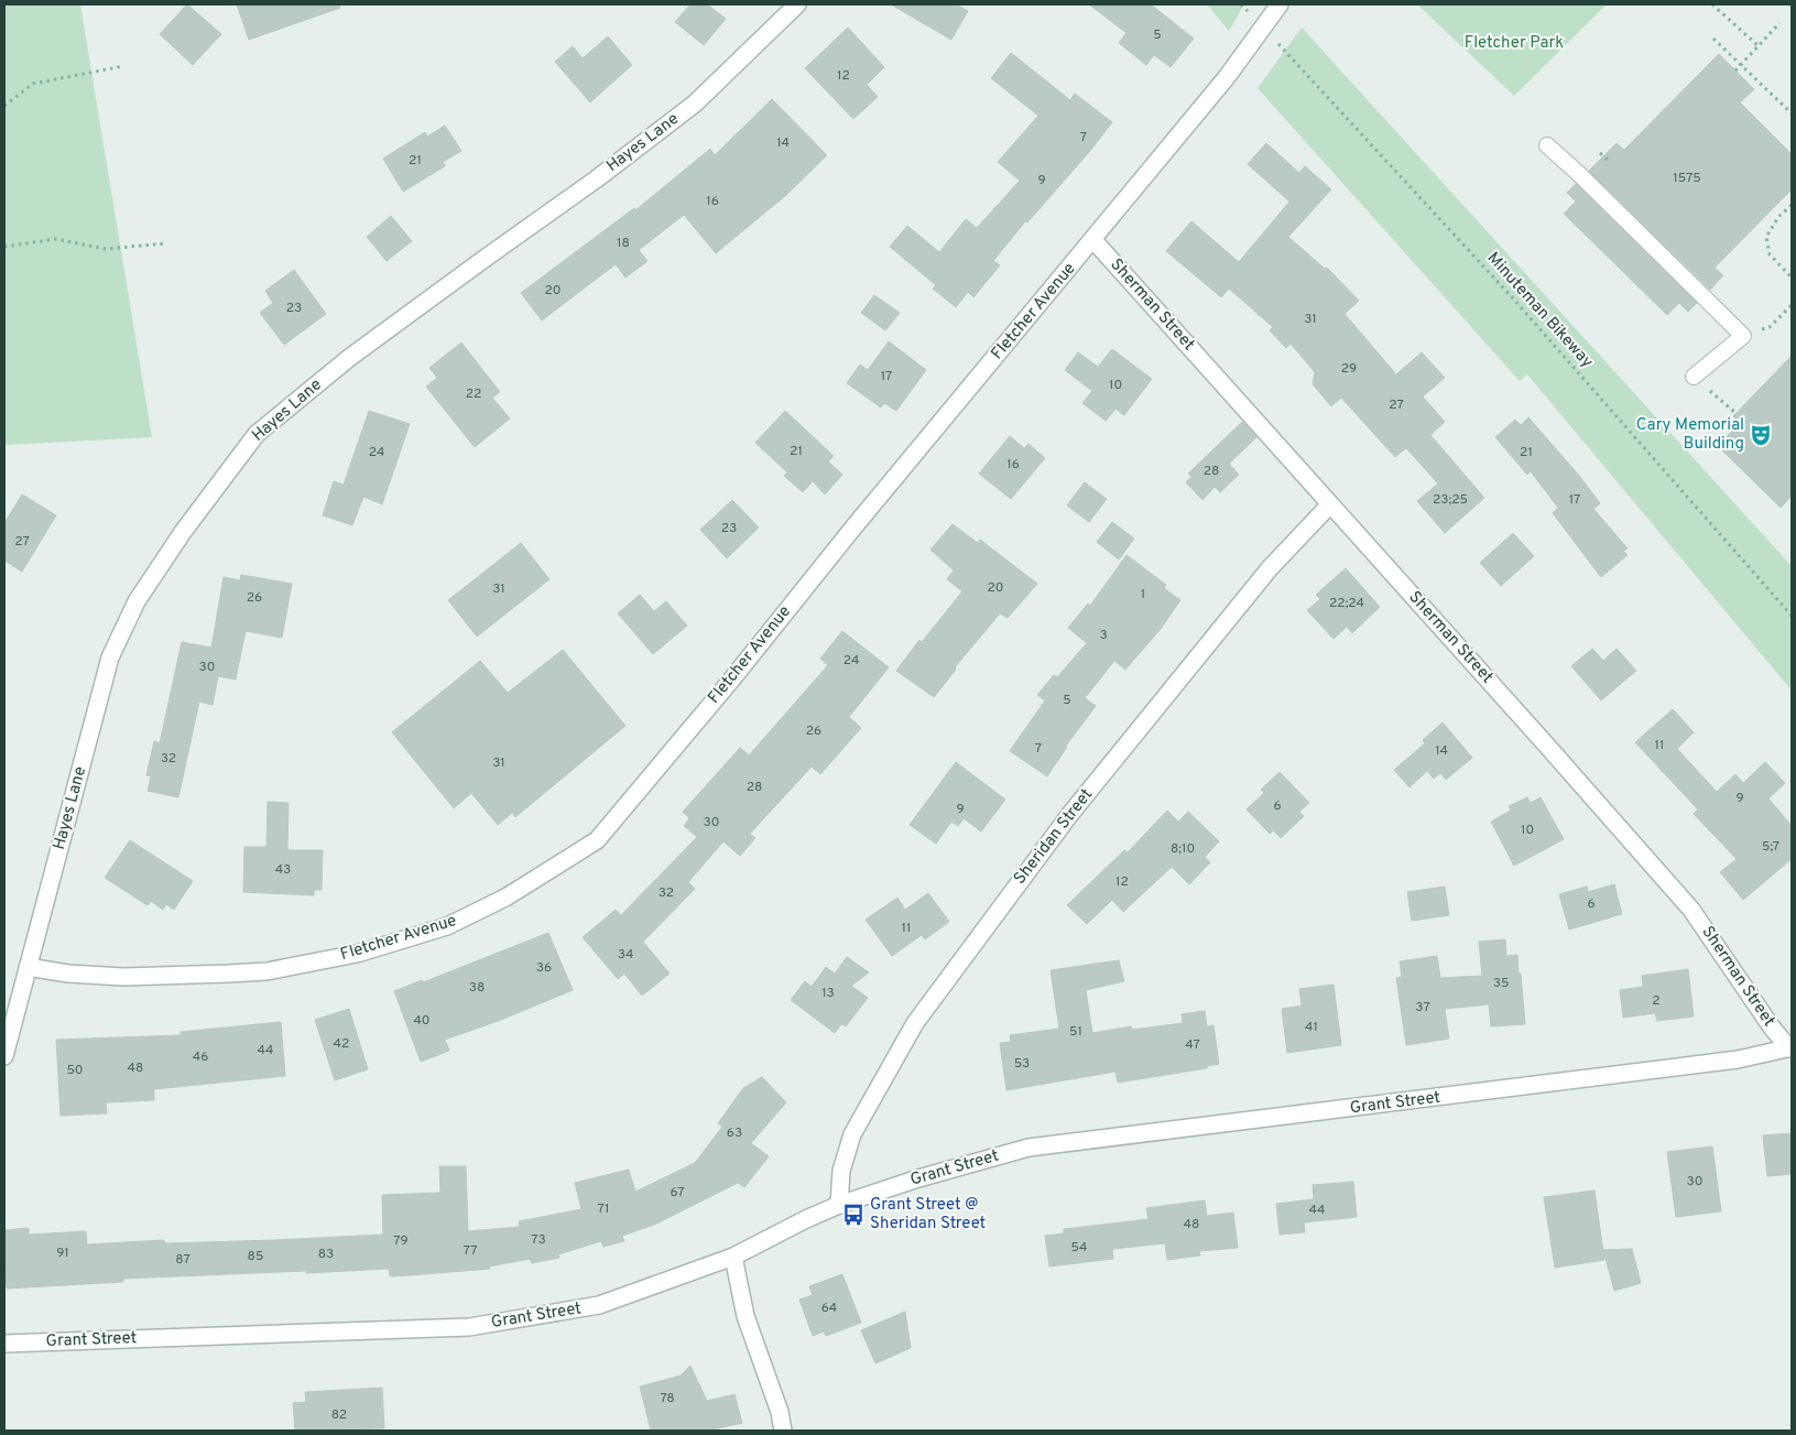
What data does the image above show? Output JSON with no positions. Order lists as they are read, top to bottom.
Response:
{
  "streets": {
    "street": [
      "Hayes Lane",
      "Sherman Street",
      "Fletcher Avenue",
      "Sheridan Street",
      "Grant Street"
    ],
    "path": ["Minuteman Bikeway"]
  },
  "crossings": [
    ["Hayes Lane", "Fletcher Avenue"],
    ["Sherman Street", "Fletcher Avenue"],
    ["Sherman Street", "Sheridan Street"],
    ["Sherman Street", "Grant Street"],
    ["Minuteman Bikeway", "Fletcher Avenue"],
    ["Sheridan Street", "Grant Street"]
  ],
  "parks": ["Fletcher Park"],
  "places": {
    "theatre": ["Cary Memorial Building"],
    "bus stop": ["Grant Street @ Sheridan Street"]
  },
  "house_numbers": [
    "5",
    "12",
    "7",
    "14",
    "21",
    "1575",
    "9",
    "16",
    "18",
    "20",
    "23",
    "31",
    "29",
    "17",
    "10",
    "22",
    "27",
    "21",
    "24",
    "21",
    "16",
    "28",
    "23;25",
    "17",
    "23",
    "27",
    "20",
    "31",
    "1",
    "26",
    "22;24",
    "3",
    "24",
    "30",
    "5",
    "26",
    "11",
    "7",
    "14",
    "32",
    "31",
    "28",
    "9",
    "6",
    "9",
    "30",
    "10",
    "5;7",
    "8;10",
    "43",
    "12",
    "32",
    "6",
    "11",
    "34",
    "36",
    "35",
    "38",
    "13",
    "2",
    "37",
    "40",
    "41",
    "51",
    "42",
    "47",
    "44",
    "46",
    "53",
    "48",
    "50",
    "63",
    "30",
    "67",
    "71",
    "44",
    "48",
    "73",
    "79",
    "54",
    "77",
    "91",
    "83",
    "85",
    "87",
    "64",
    "78",
    "82"
  ]
}
